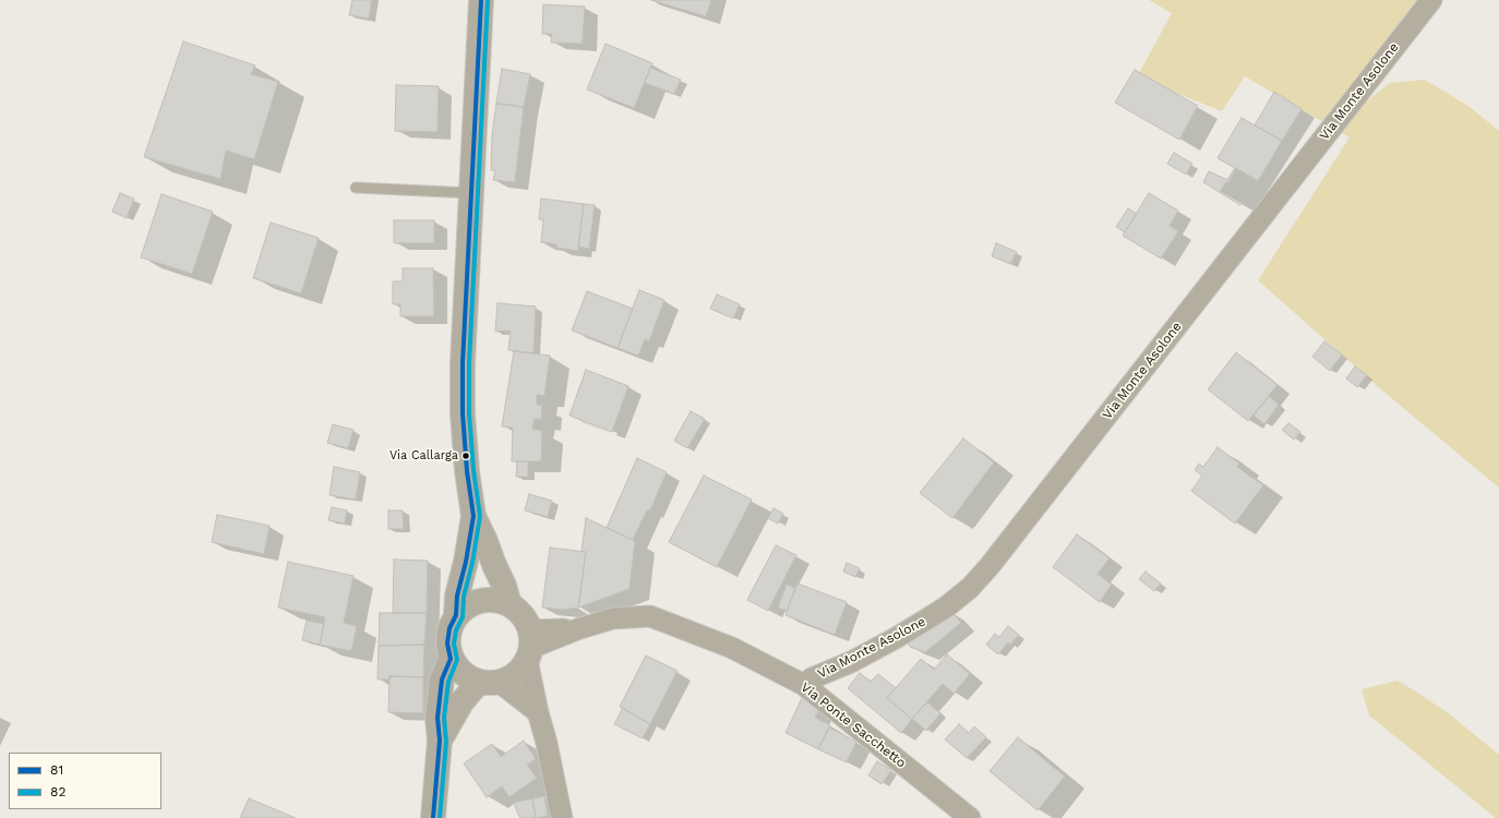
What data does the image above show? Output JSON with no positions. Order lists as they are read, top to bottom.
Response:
{
  "streets": {
    "street": ["Via Monte Asolone", "Via Ponte Sacchetto"]
  },
  "crossings": [
    ["Via Monte Asolone", "Via Ponte Sacchetto"]
  ],
  "places": ["Via Callarga"],
  "lines": ["transit line 81", "transit line 82"],
  "legend": ["81", "82"]
}
